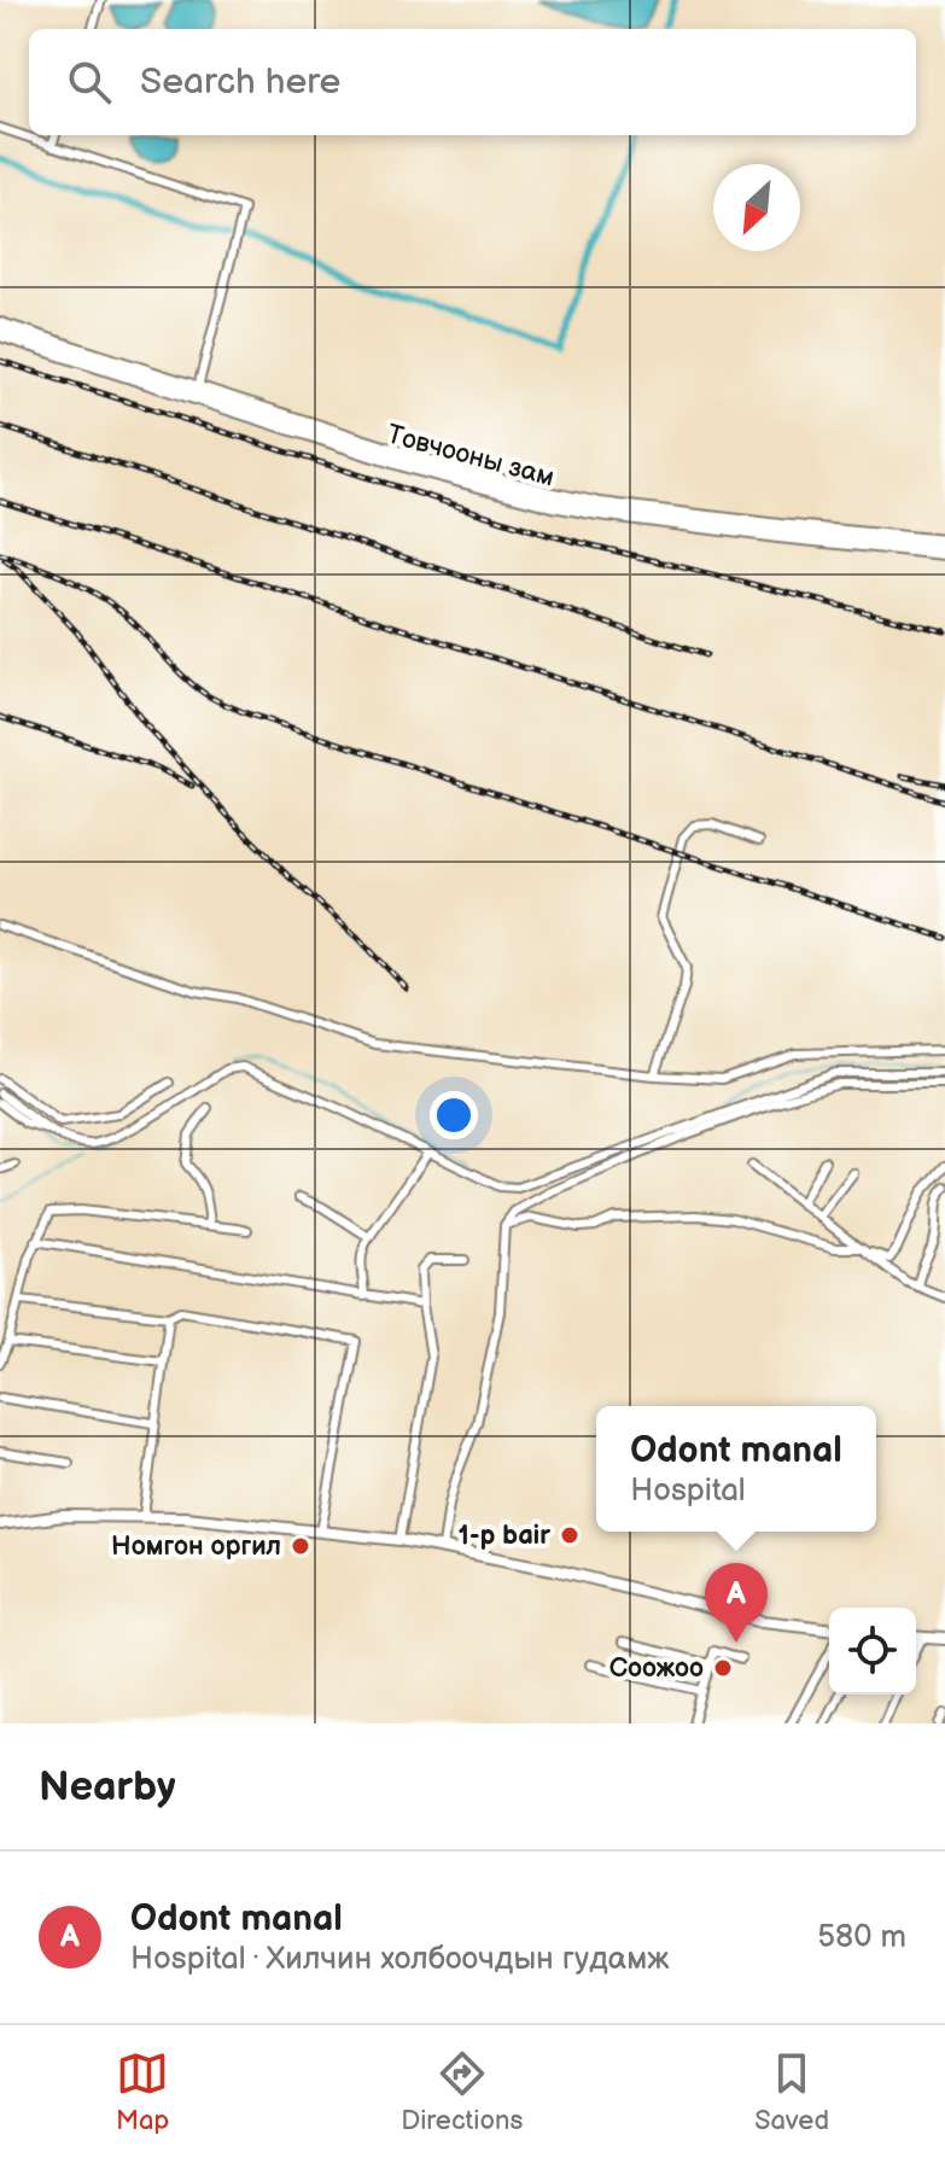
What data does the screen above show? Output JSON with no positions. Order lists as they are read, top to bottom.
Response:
{
  "streets": {
    "highway": ["Товчооны зам"]
  },
  "places": ["1-p bair", "Номгон оргил", "Соожоо"],
  "north": "bottom left",
  "page": {
    "search": "Search here",
    "popup": ["Odont manal", "Hospital"],
    "pins": "A",
    "heading": "Nearby",
    "list": [
      {
        "mark": "A",
        "name": "Odont manal",
        "note": "Hospital · Хилчин холбоочдын гудамж",
        "value": "580 m"
      }
    ],
    "nav": ["Map", "Directions", "Saved"]
  }
}
